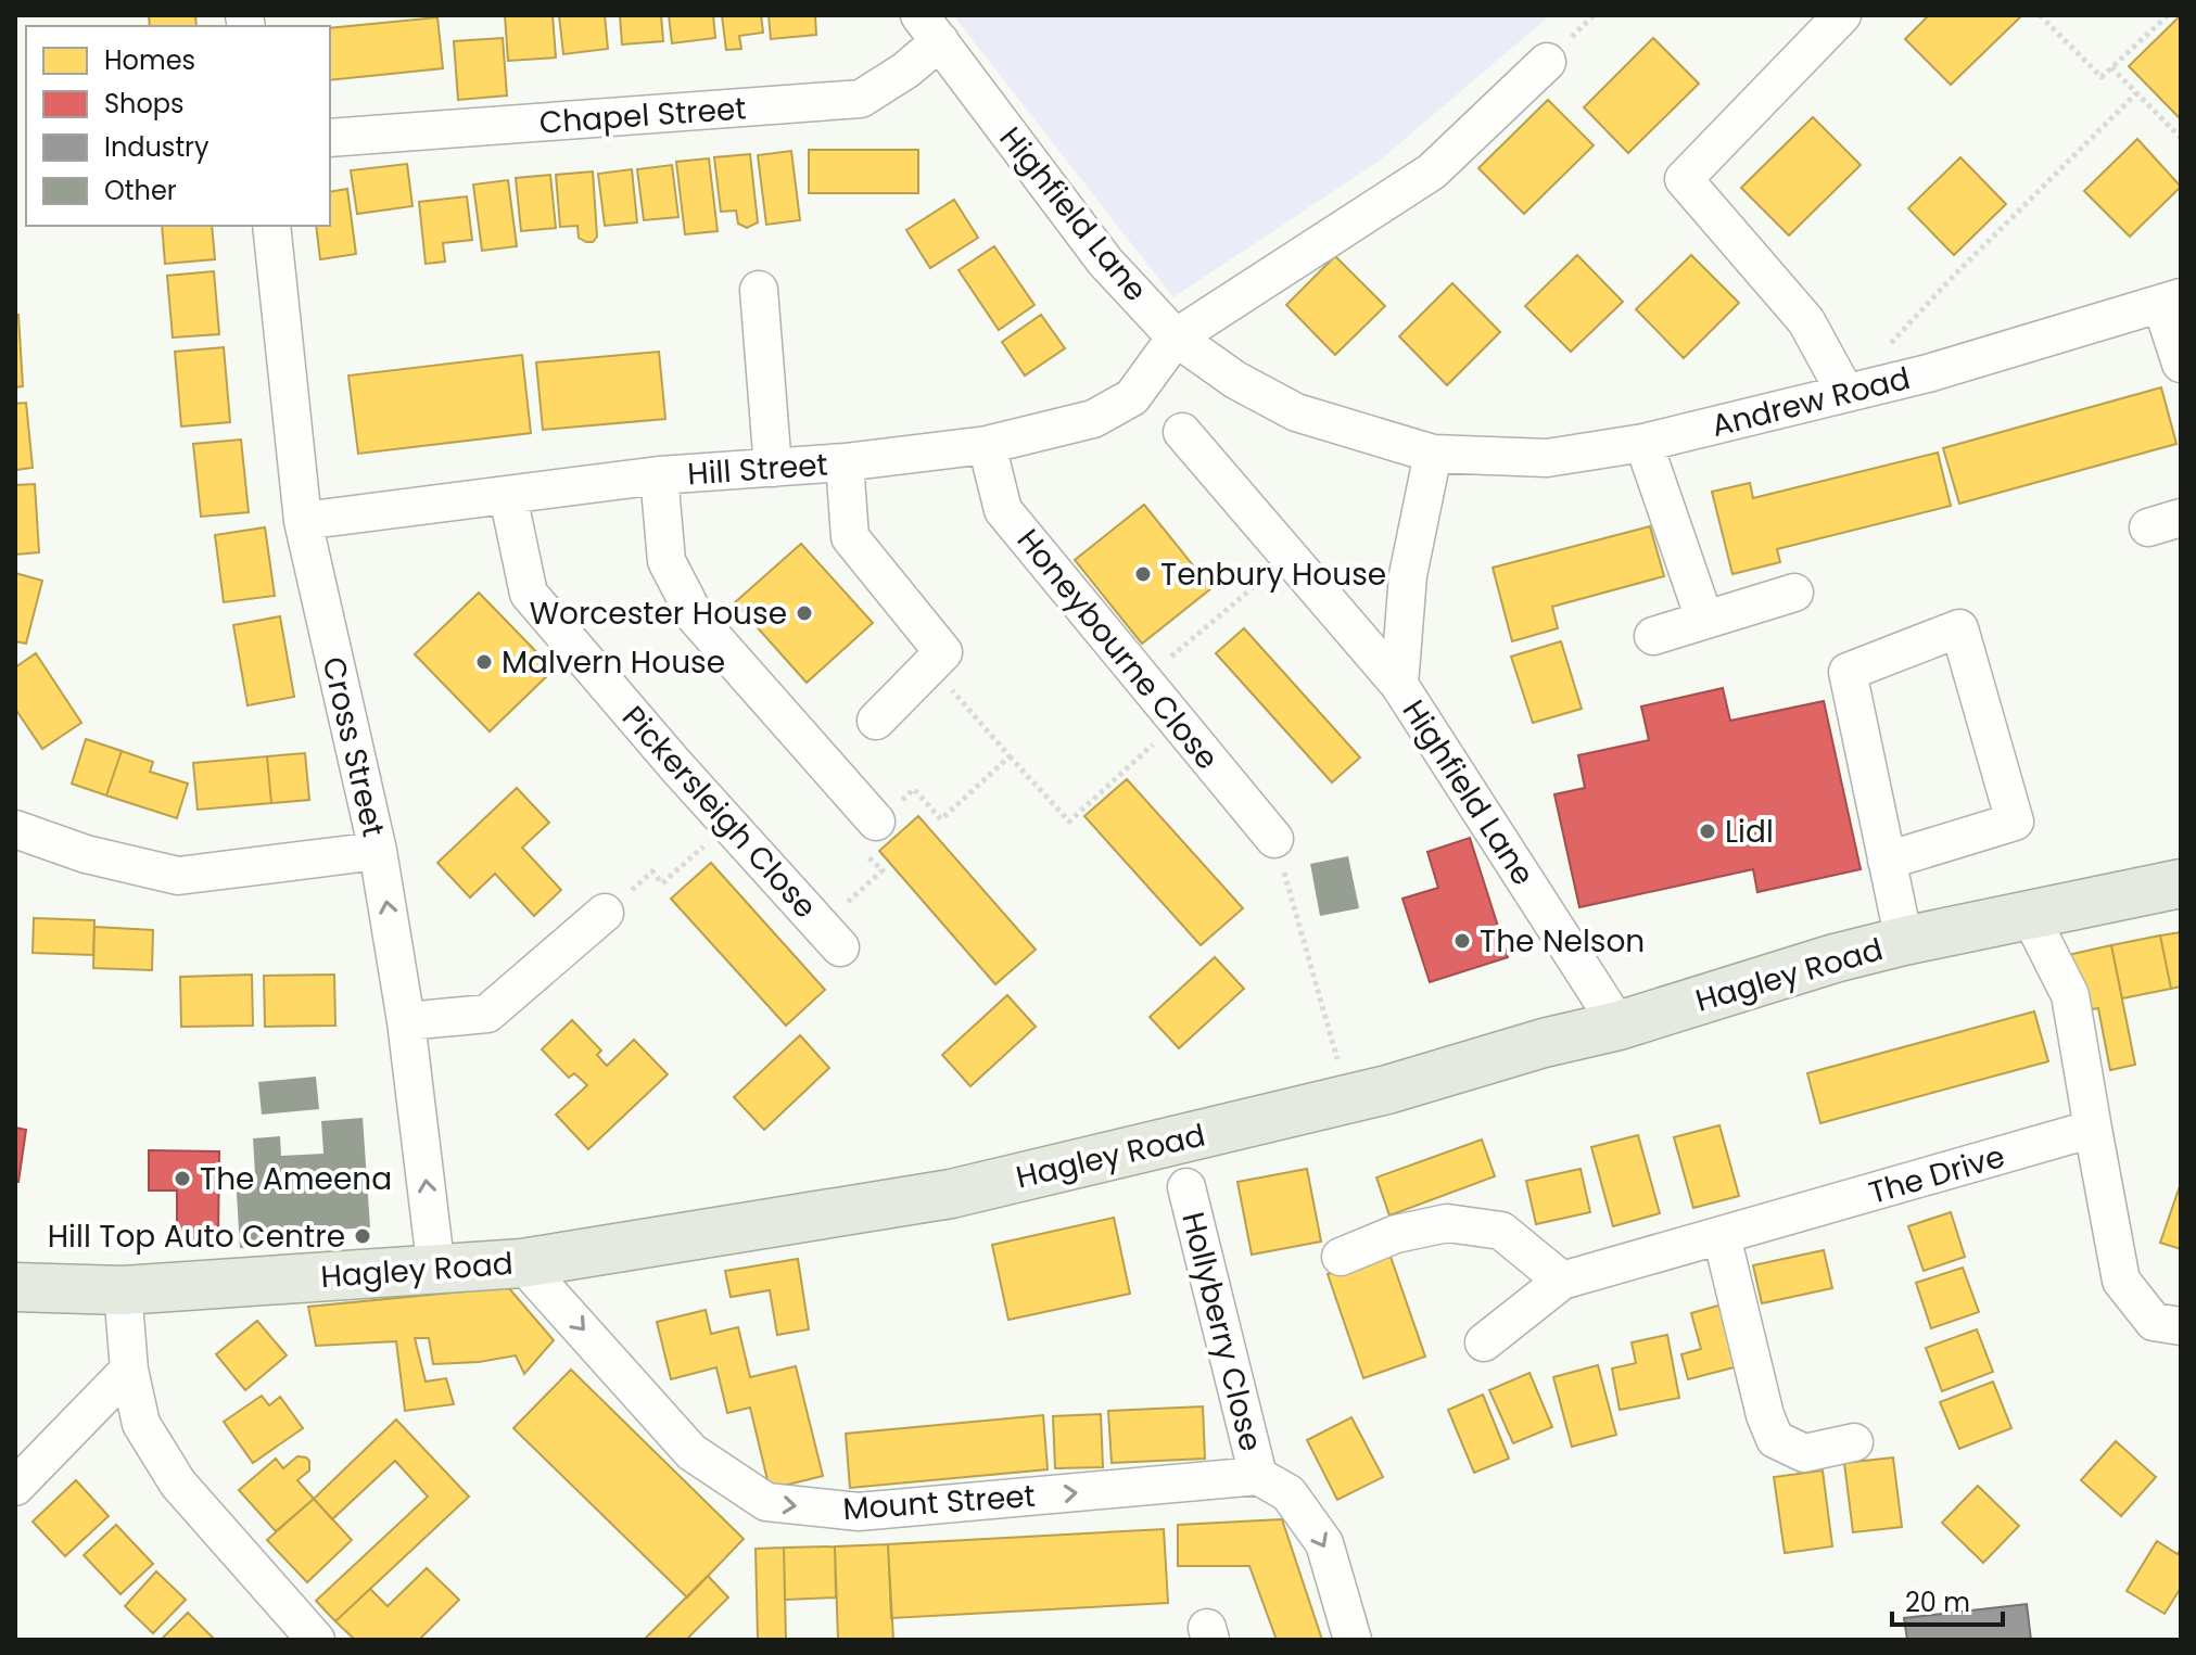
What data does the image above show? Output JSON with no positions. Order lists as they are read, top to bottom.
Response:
{
  "streets": {
    "main road": ["Hagley Road"],
    "street": [
      "Chapel Street",
      "Highfield Lane",
      "Andrew Road",
      "Hill Street",
      "Honeybourne Close",
      "Cross Street",
      "Pickersleigh Close",
      "The Drive",
      "Hollyberry Close",
      "Mount Street"
    ]
  },
  "crossings": [
    ["Chapel Street", "Highfield Lane"],
    ["Highfield Lane", "Andrew Road"],
    ["Highfield Lane", "Hill Street"],
    ["Highfield Lane", "Hagley Road"],
    ["Hill Street", "Honeybourne Close"],
    ["Hill Street", "Cross Street"],
    ["Hill Street", "Pickersleigh Close"],
    ["Cross Street", "Hagley Road"],
    ["Hagley Road", "Mount Street"],
    ["Hollyberry Close", "Mount Street"]
  ],
  "one_way": ["Cross Street", "Mount Street"],
  "places": [
    "Tenbury House",
    "Worcester House",
    "Malvern House",
    "Lidl",
    "The Nelson",
    "The Ameena",
    "Hill Top Auto Centre"
  ],
  "legend": [
    "Homes",
    "Shops",
    "Industry",
    "Other"
  ],
  "scale_bar": "20 m"
}
